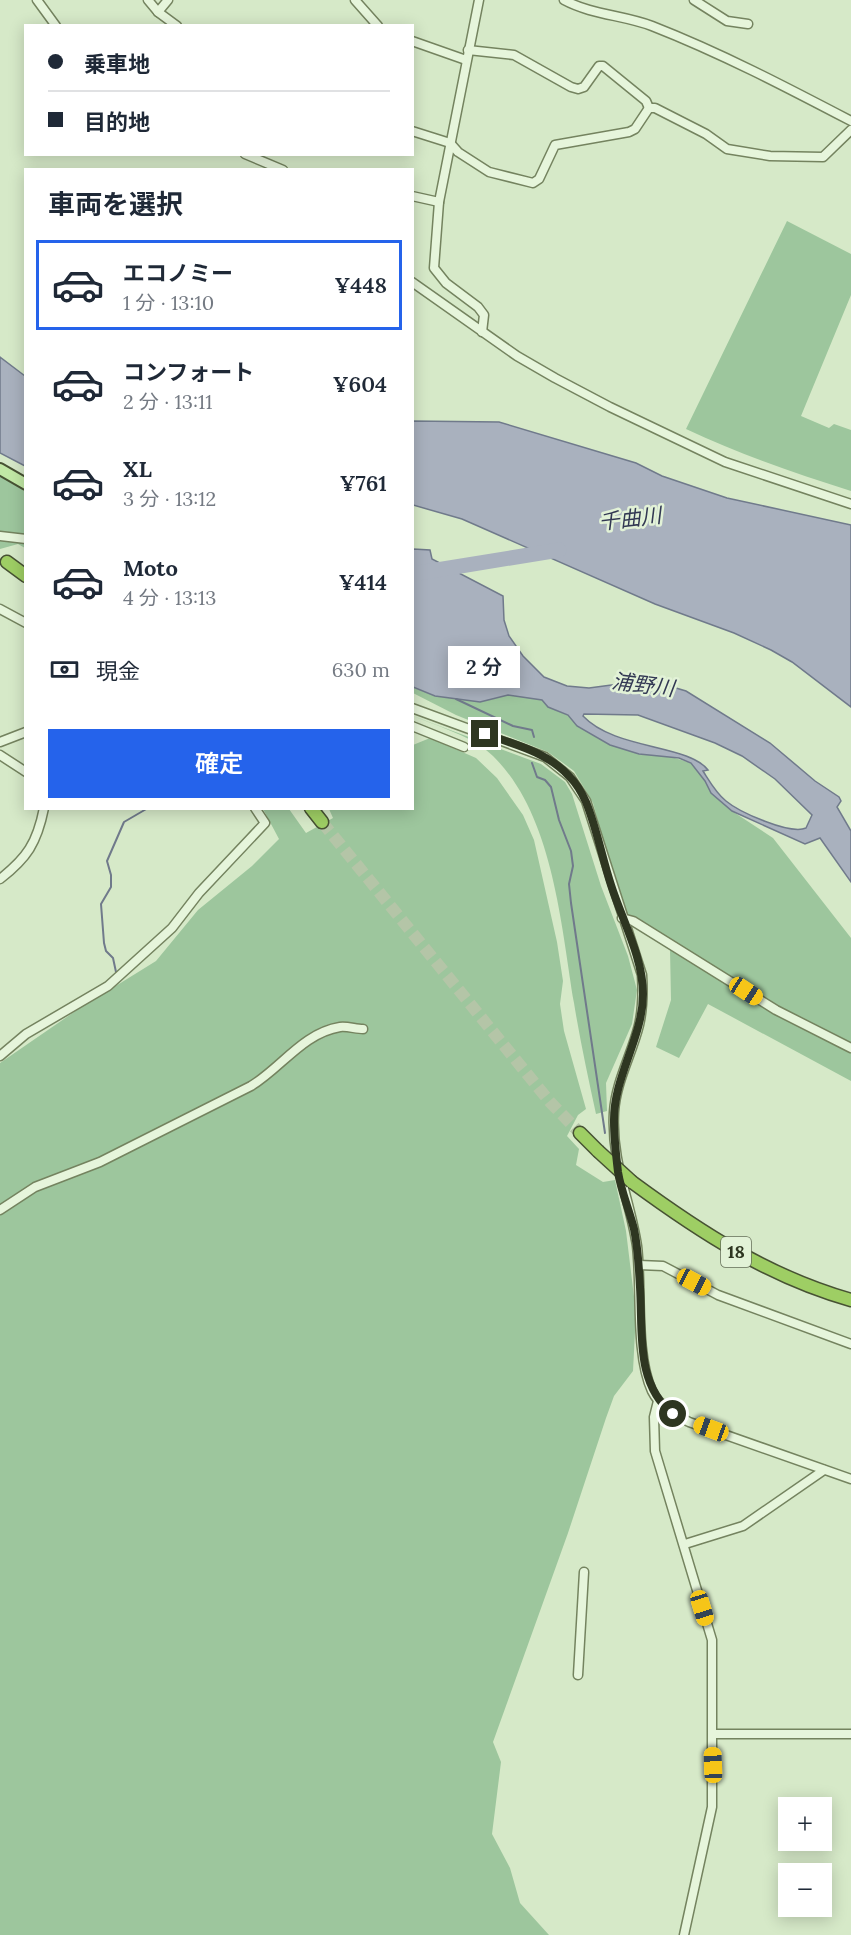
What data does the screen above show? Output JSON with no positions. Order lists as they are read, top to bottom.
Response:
{
  "streets": {
    "highway": ["18"]
  },
  "water": ["千曲川", "浦野川"],
  "page": {
    "banner": ["乗車地", "目的地"],
    "heading": "車両を選択",
    "list": [
      {
        "name": "エコノミー",
        "note": "1 分 · 13:10",
        "value": "¥448"
      },
      {
        "name": "コンフォート",
        "note": "2 分 · 13:11",
        "value": "¥604"
      },
      {
        "name": "XL",
        "note": "3 分 · 13:12",
        "value": "¥761"
      },
      {
        "name": "Moto",
        "note": "4 分 · 13:13",
        "value": "¥414"
      }
    ],
    "pay": ["現金", "630 m"],
    "bubble": "2 分",
    "buttons": "確定",
    "map_buttons": ["+", "−"]
  }
}
